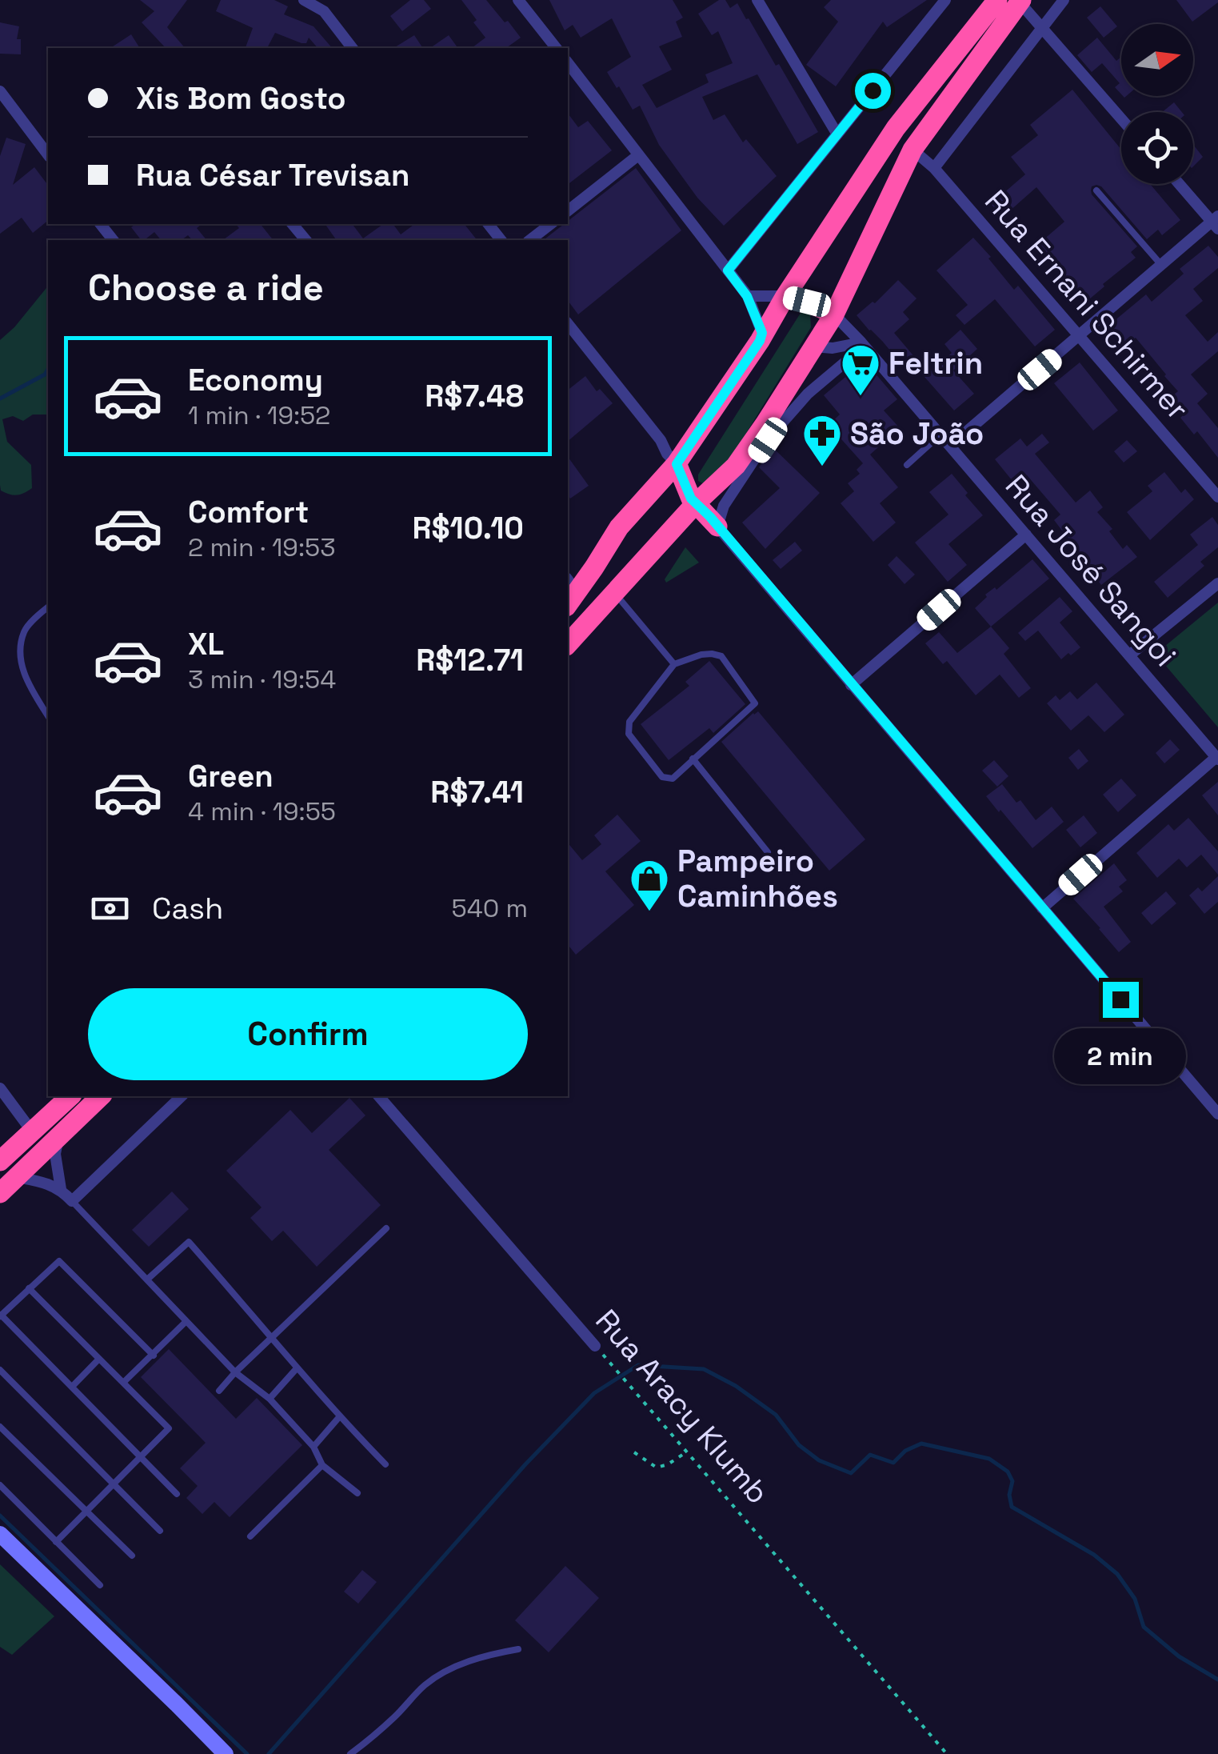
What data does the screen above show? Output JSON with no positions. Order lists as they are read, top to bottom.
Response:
{
  "streets": {
    "street": ["Rua Ernani Schirmer", "Rua José Sangoi", "Rua Aracy Klumb"]
  },
  "places": {
    "supermarket": ["Feltrin"],
    "pharmacy": ["São João"],
    "shop": ["Pampeiro Caminhões"]
  },
  "north": "right",
  "page": {
    "banner": ["Xis Bom Gosto", "Rua César Trevisan"],
    "heading": "Choose a ride",
    "list": [
      {
        "name": "Economy",
        "note": "1 min · 19:52",
        "value": "R$7.48"
      },
      {
        "name": "Comfort",
        "note": "2 min · 19:53",
        "value": "R$10.10"
      },
      {
        "name": "XL",
        "note": "3 min · 19:54",
        "value": "R$12.71"
      },
      {
        "name": "Green",
        "note": "4 min · 19:55",
        "value": "R$7.41"
      }
    ],
    "pay": ["Cash", "540 m"],
    "buttons": "Confirm",
    "bubble": "2 min"
  }
}
